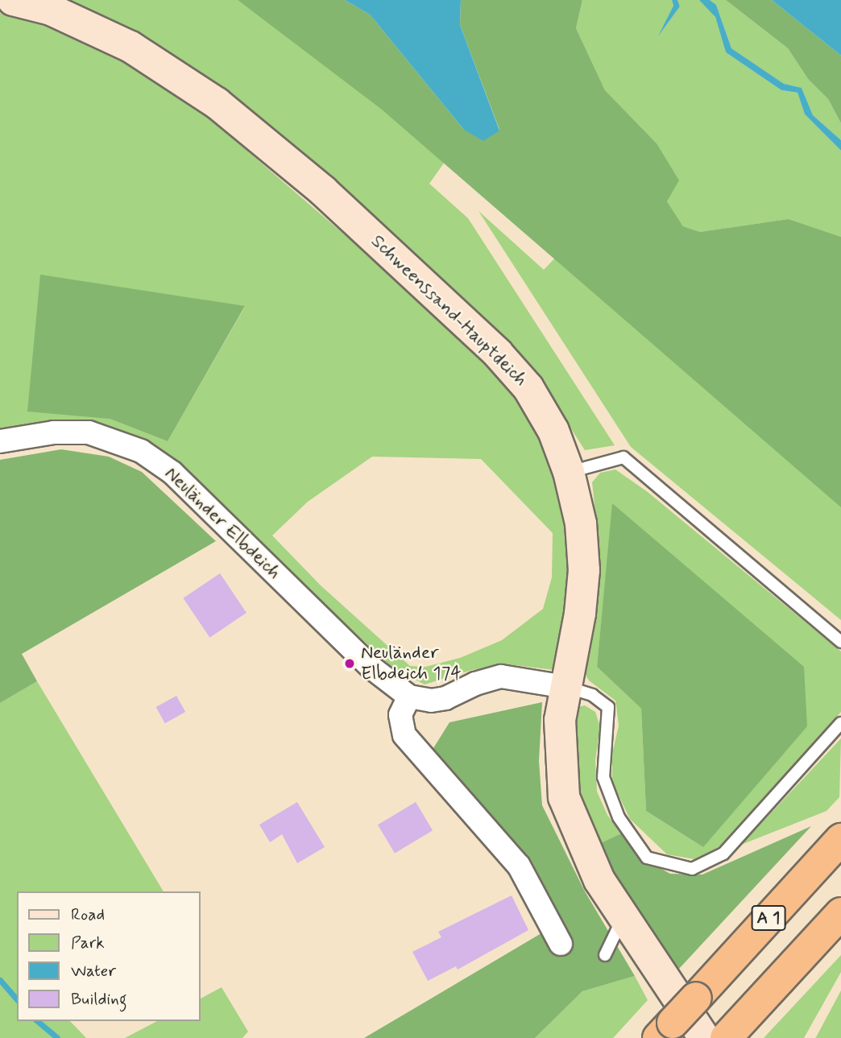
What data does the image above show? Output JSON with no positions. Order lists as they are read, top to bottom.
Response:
{
  "streets": {
    "highway": ["A 1"],
    "street": ["Schweenssand-Hauptdeich", "Neuländer Elbdeich"]
  },
  "places": ["Neuländer Elbdeich 174"],
  "legend": [
    "Road",
    "Park",
    "Water",
    "Building"
  ]
}
